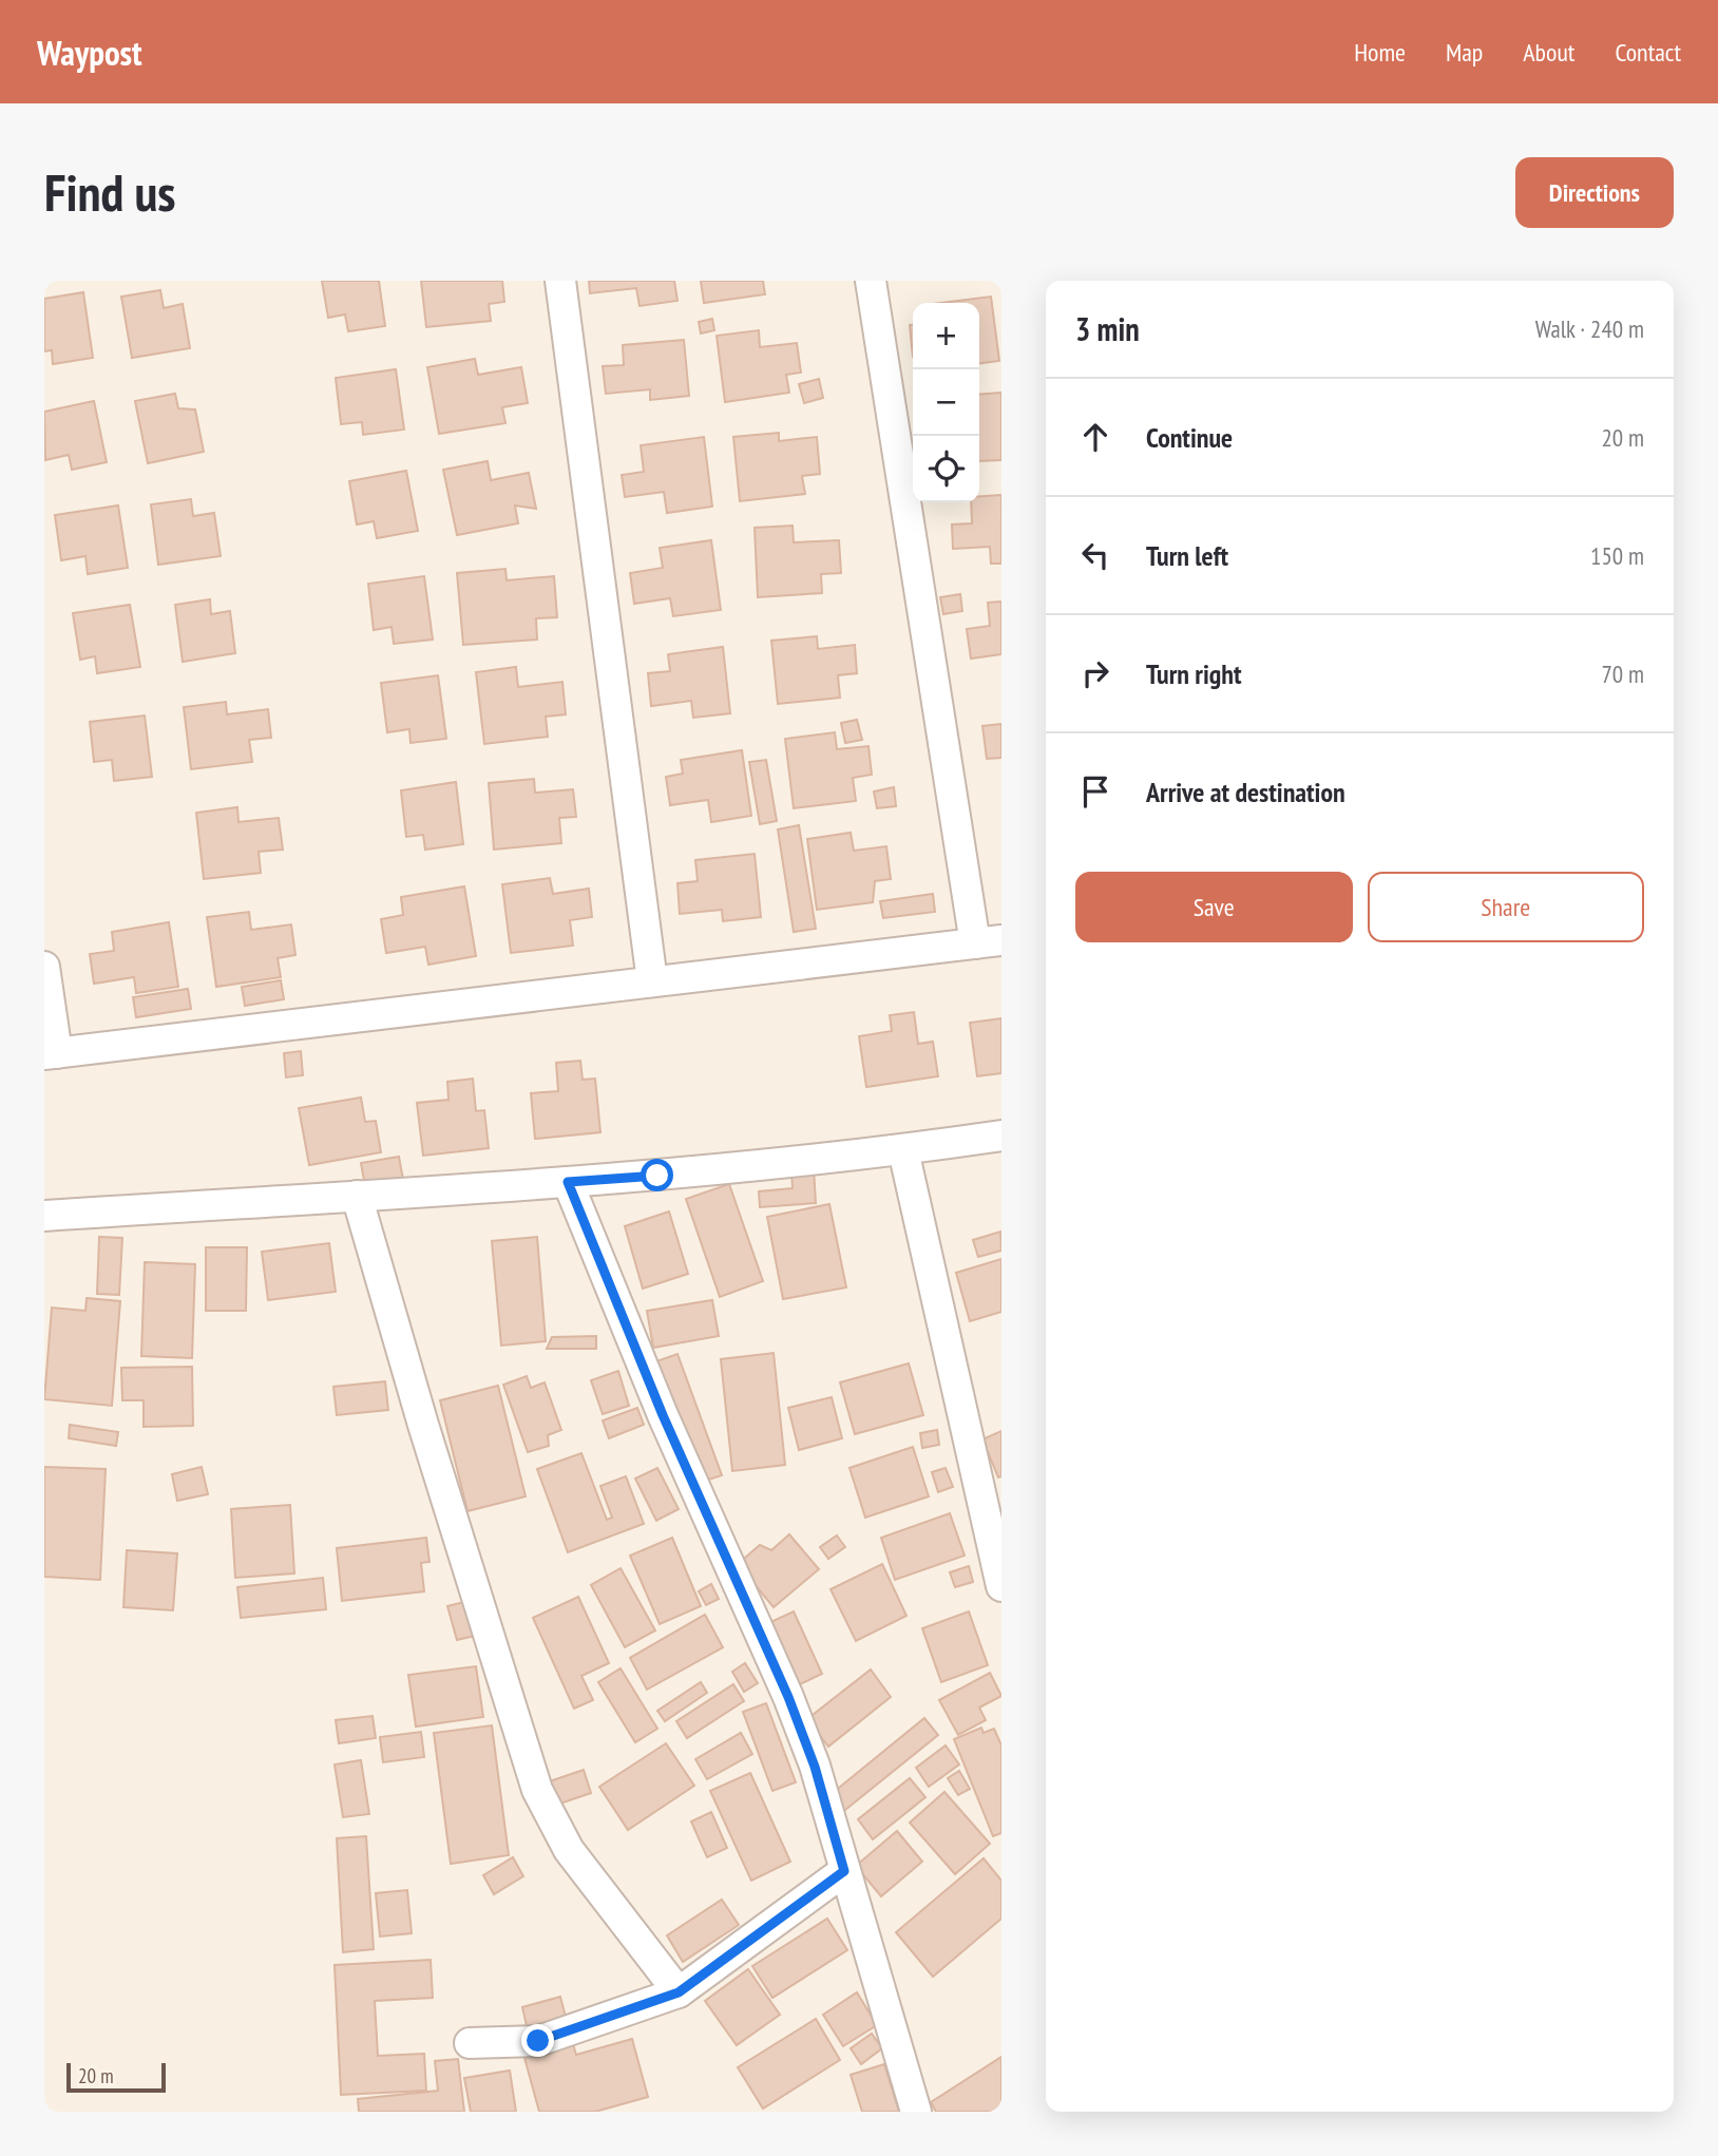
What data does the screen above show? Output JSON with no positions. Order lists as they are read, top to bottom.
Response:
{
  "scale_bar": "20 m",
  "page": {
    "header": "Waypost",
    "nav": [
      "Home",
      "Map",
      "About",
      "Contact"
    ],
    "buttons": [
      "Directions",
      ["Save", "Share"]
    ],
    "title": "Find us",
    "heading": ["3 min", "Walk · 240 m"],
    "map_buttons": ["+", "−"],
    "list": [
      ["Continue", "20 m"],
      ["Turn left", "150 m"],
      ["Turn right", "70 m"],
      "Arrive at destination"
    ],
    "scale": "20 m"
  }
}
